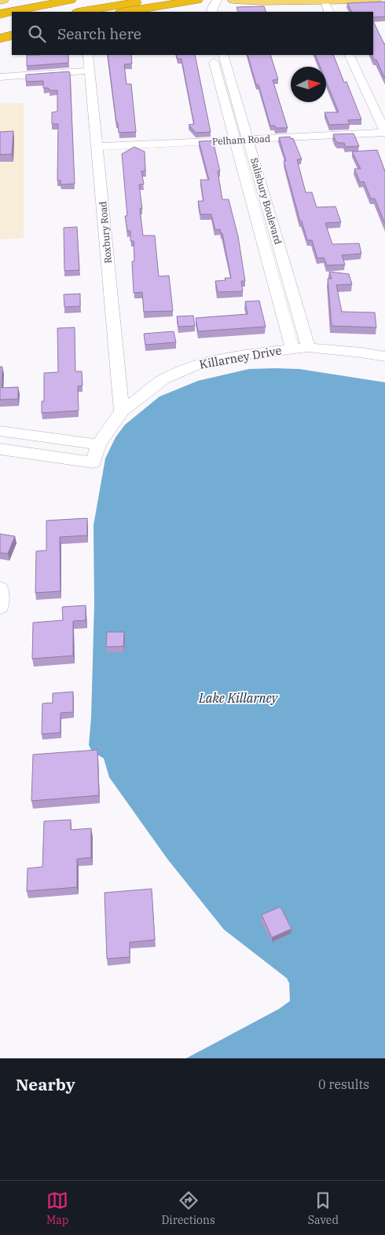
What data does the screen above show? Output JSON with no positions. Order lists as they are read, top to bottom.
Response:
{
  "streets": {
    "street": [
      "Pelham Road",
      "Salisbury Boulevard",
      "Roxbury Road",
      "Killarney Drive"
    ]
  },
  "crossings": [
    ["Pelham Road", "Salisbury Boulevard"],
    ["Pelham Road", "Roxbury Road"],
    ["Salisbury Boulevard", "Killarney Drive"],
    ["Roxbury Road", "Killarney Drive"]
  ],
  "water": ["Lake Killarney"],
  "north": "right",
  "page": {
    "search": "Search here",
    "heading": ["Nearby", "0 results"],
    "nav": ["Map", "Directions", "Saved"]
  }
}
